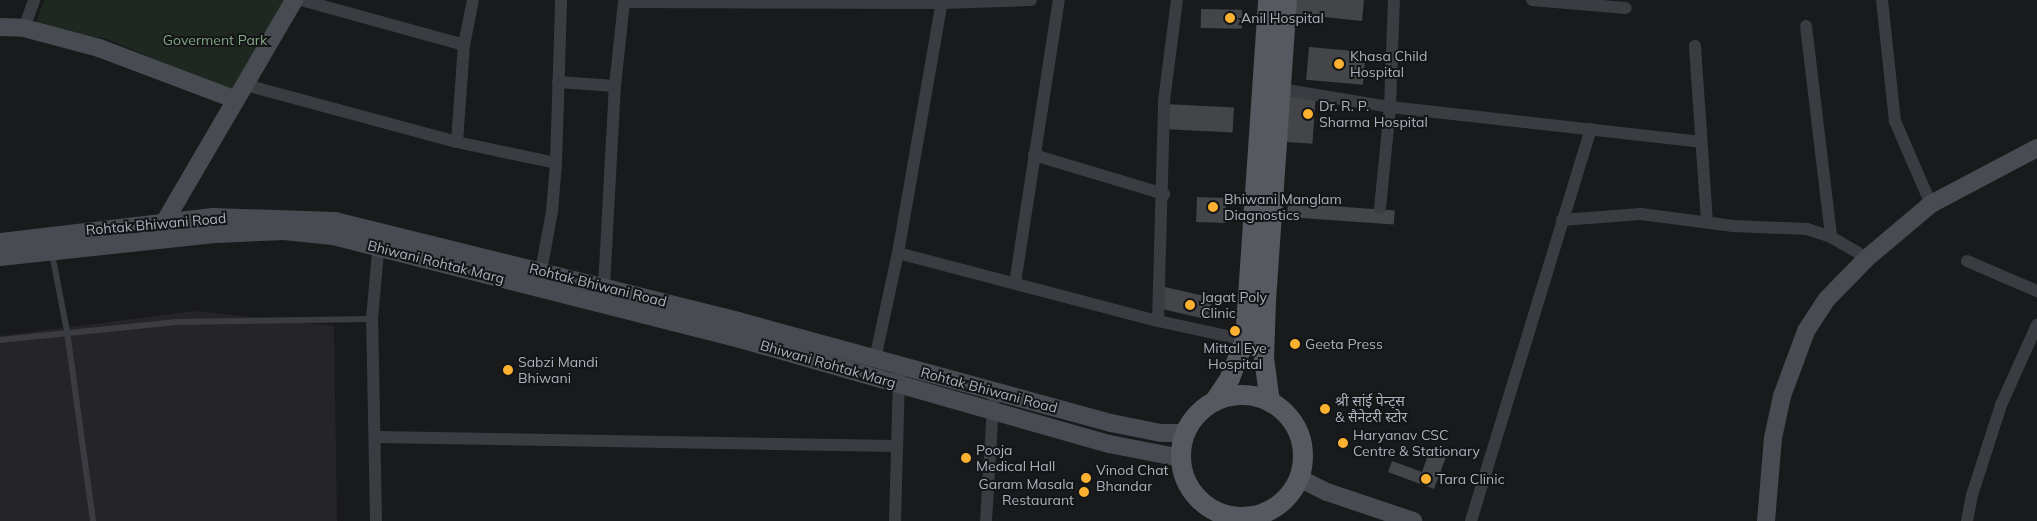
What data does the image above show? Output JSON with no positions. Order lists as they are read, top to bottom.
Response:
{
  "streets": {
    "main road": ["Rohtak Bhiwani Road", "Bhiwani Rohtak Marg"]
  },
  "crossings": [
    ["Rohtak Bhiwani Road", "Bhiwani Rohtak Marg"]
  ],
  "parks": ["Goverment Park"],
  "places": [
    "Anil Hospital",
    "Khasa Child Hospital",
    "Dr. R. P. Sharma Hospital",
    "Bhiwani Manglam Diagnostics",
    "Jagat Poly Clinic",
    "Mittal Eye Hospital",
    "Geeta Press",
    "Sabzi Mandi Bhiwani",
    "श्री सांई पेन्ट्स & सैनेटरी स्टोर",
    "Haryanav CSC Centre & Stationary",
    "Pooja Medical Hall",
    "Vinod Chat Bhandar",
    "Tara Clinic",
    "Garam Masala Restaurant"
  ]
}
